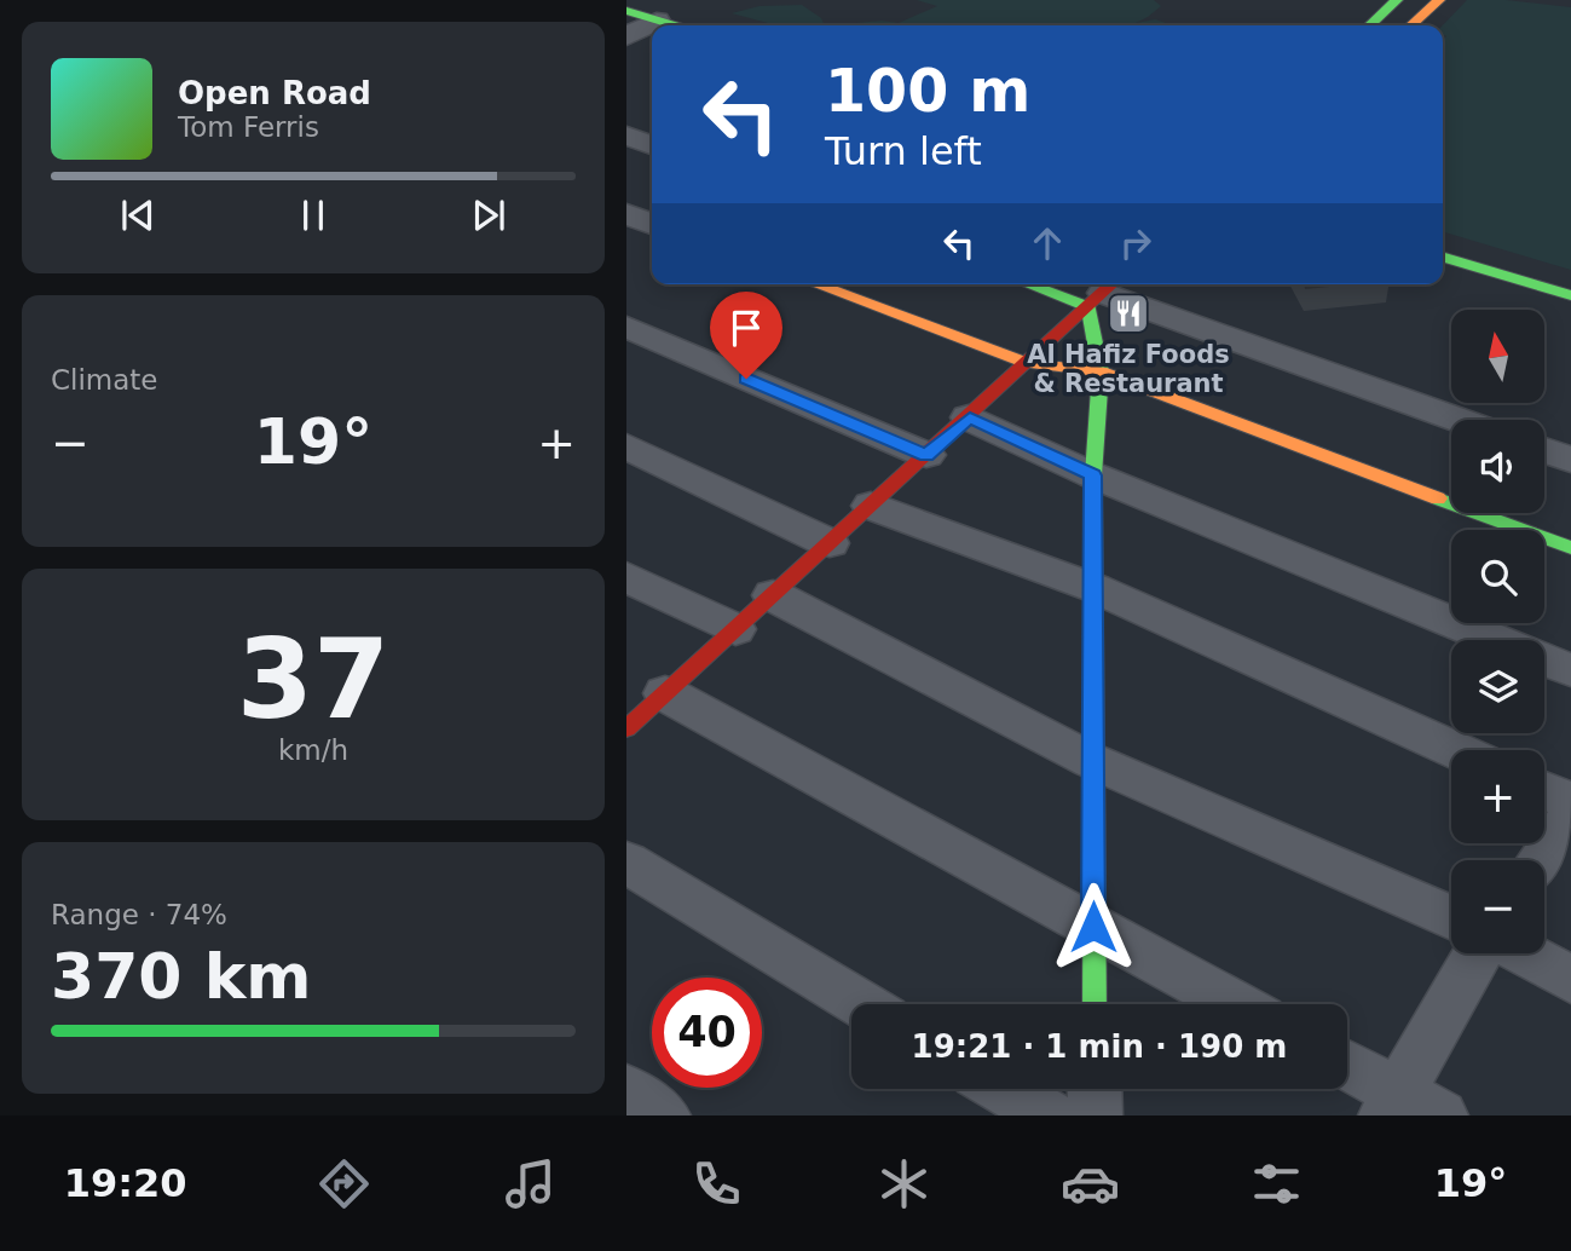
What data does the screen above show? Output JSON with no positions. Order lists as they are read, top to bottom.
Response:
{
  "places": {
    "restaurant": ["Al Hafiz Foods & Restaurant"]
  },
  "north": "top",
  "page": {
    "turn": ["100 m", "Turn left"],
    "song": ["Open Road", "Tom Ferris"],
    "tile": [
      "Climate",
      ["37", "km/h"],
      ["Range · 74%", "370 km"]
    ],
    "map_buttons": ["+", "−"],
    "heat": ["−", "19°", "+"],
    "limit": "40",
    "trip": "19:21 · 1 min · 190 m",
    "tabs": ["19:20", "19°"]
  }
}
